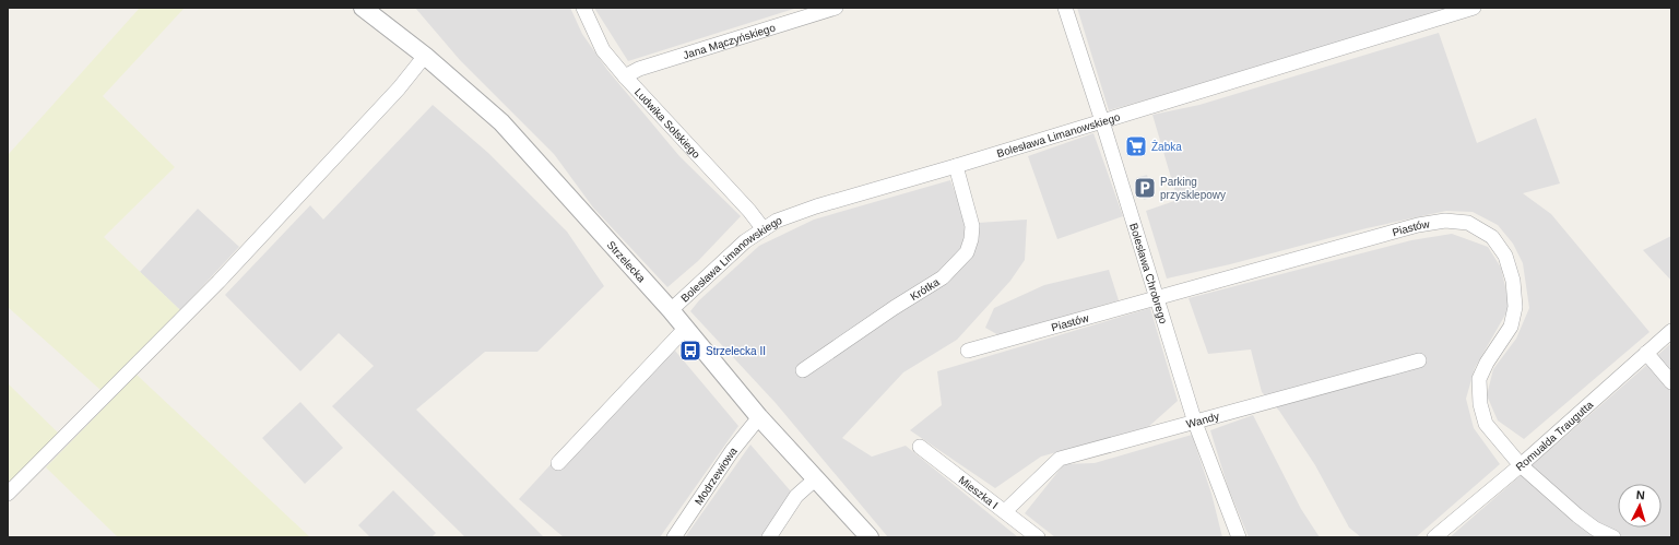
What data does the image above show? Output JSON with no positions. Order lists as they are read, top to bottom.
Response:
{
  "streets": {
    "street": [
      "Jana Mączyńskiego",
      "Ludwika Solskiego",
      "Bolesława Limanowskiego",
      "Piastów",
      "Strzelecka",
      "Bolesława Chrobrego",
      "Krótka",
      "Wandy",
      "Romualda Traugutta",
      "Modrzewiowa",
      "Mieszka I"
    ]
  },
  "crossings": [
    ["Jana Mączyńskiego", "Ludwika Solskiego"],
    ["Ludwika Solskiego", "Bolesława Limanowskiego"],
    ["Bolesława Limanowskiego", "Strzelecka"],
    ["Bolesława Limanowskiego", "Bolesława Chrobrego"],
    ["Bolesława Limanowskiego", "Krótka"],
    ["Piastów", "Bolesława Chrobrego"],
    ["Piastów", "Romualda Traugutta"],
    ["Strzelecka", "Modrzewiowa"],
    ["Bolesława Chrobrego", "Wandy"],
    ["Wandy", "Mieszka I"]
  ],
  "places": {
    "supermarket": ["Żabka"],
    "parking": ["Parking przysklepowy"],
    "bus stop": ["Strzelecka II"]
  },
  "north": "top"
}
